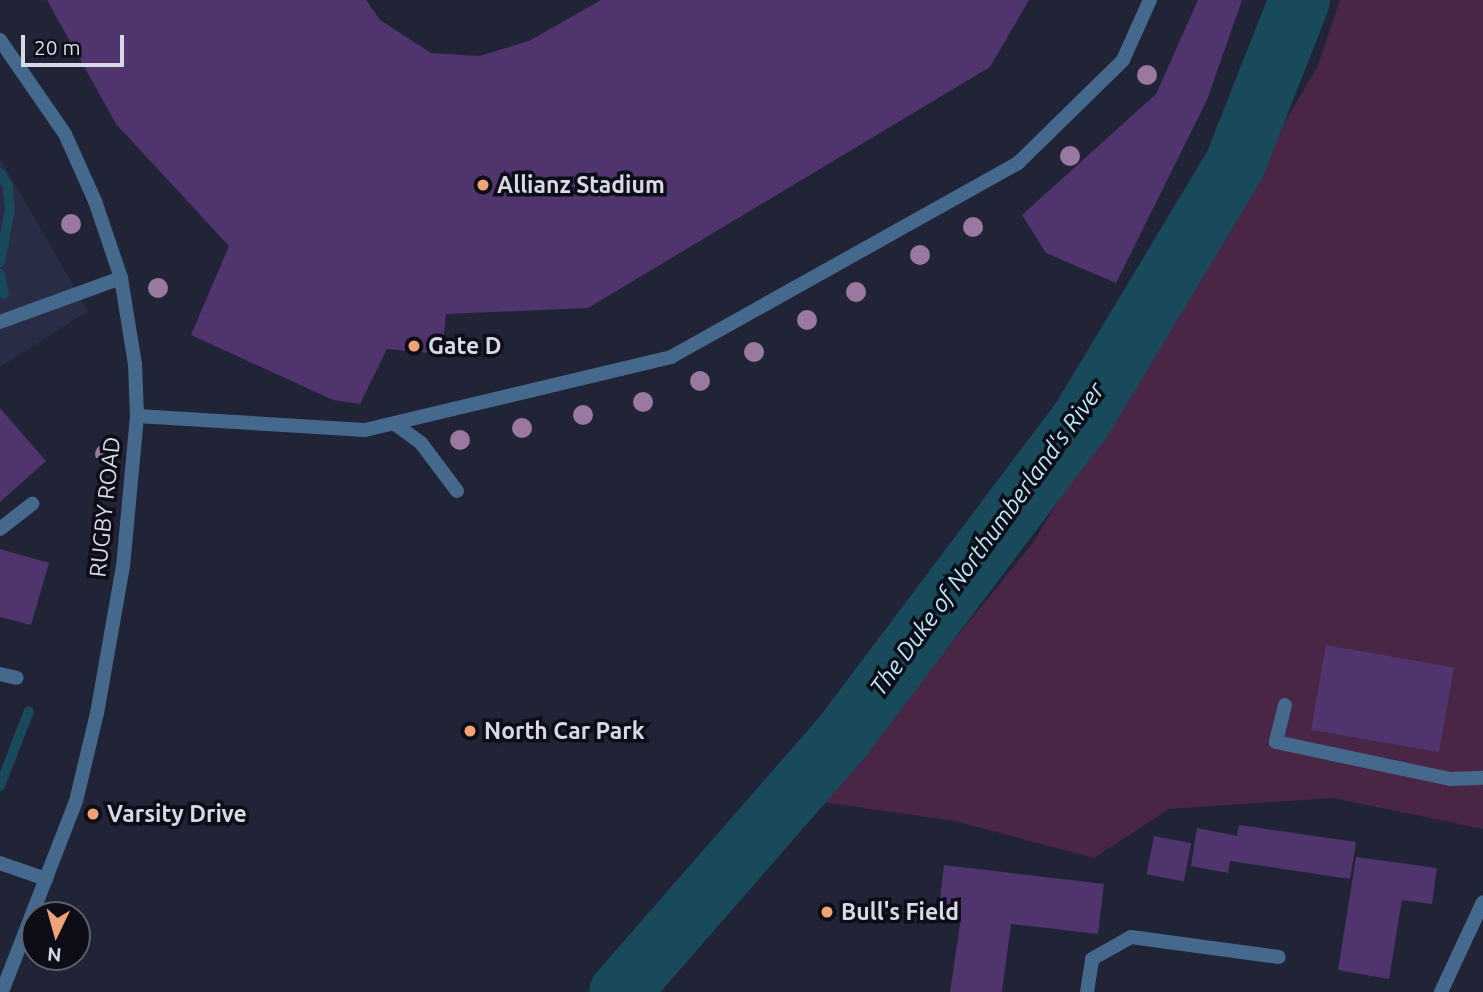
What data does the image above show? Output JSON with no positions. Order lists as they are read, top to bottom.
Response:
{
  "streets": {
    "street": ["RUGBY ROAD"]
  },
  "water": ["The Duke of Northumberland's River"],
  "places": [
    "Allianz Stadium",
    "Gate D",
    "North Car Park",
    "Varsity Drive",
    "Bull's Field"
  ],
  "scale_bar": "20 m",
  "north": "bottom"
}
